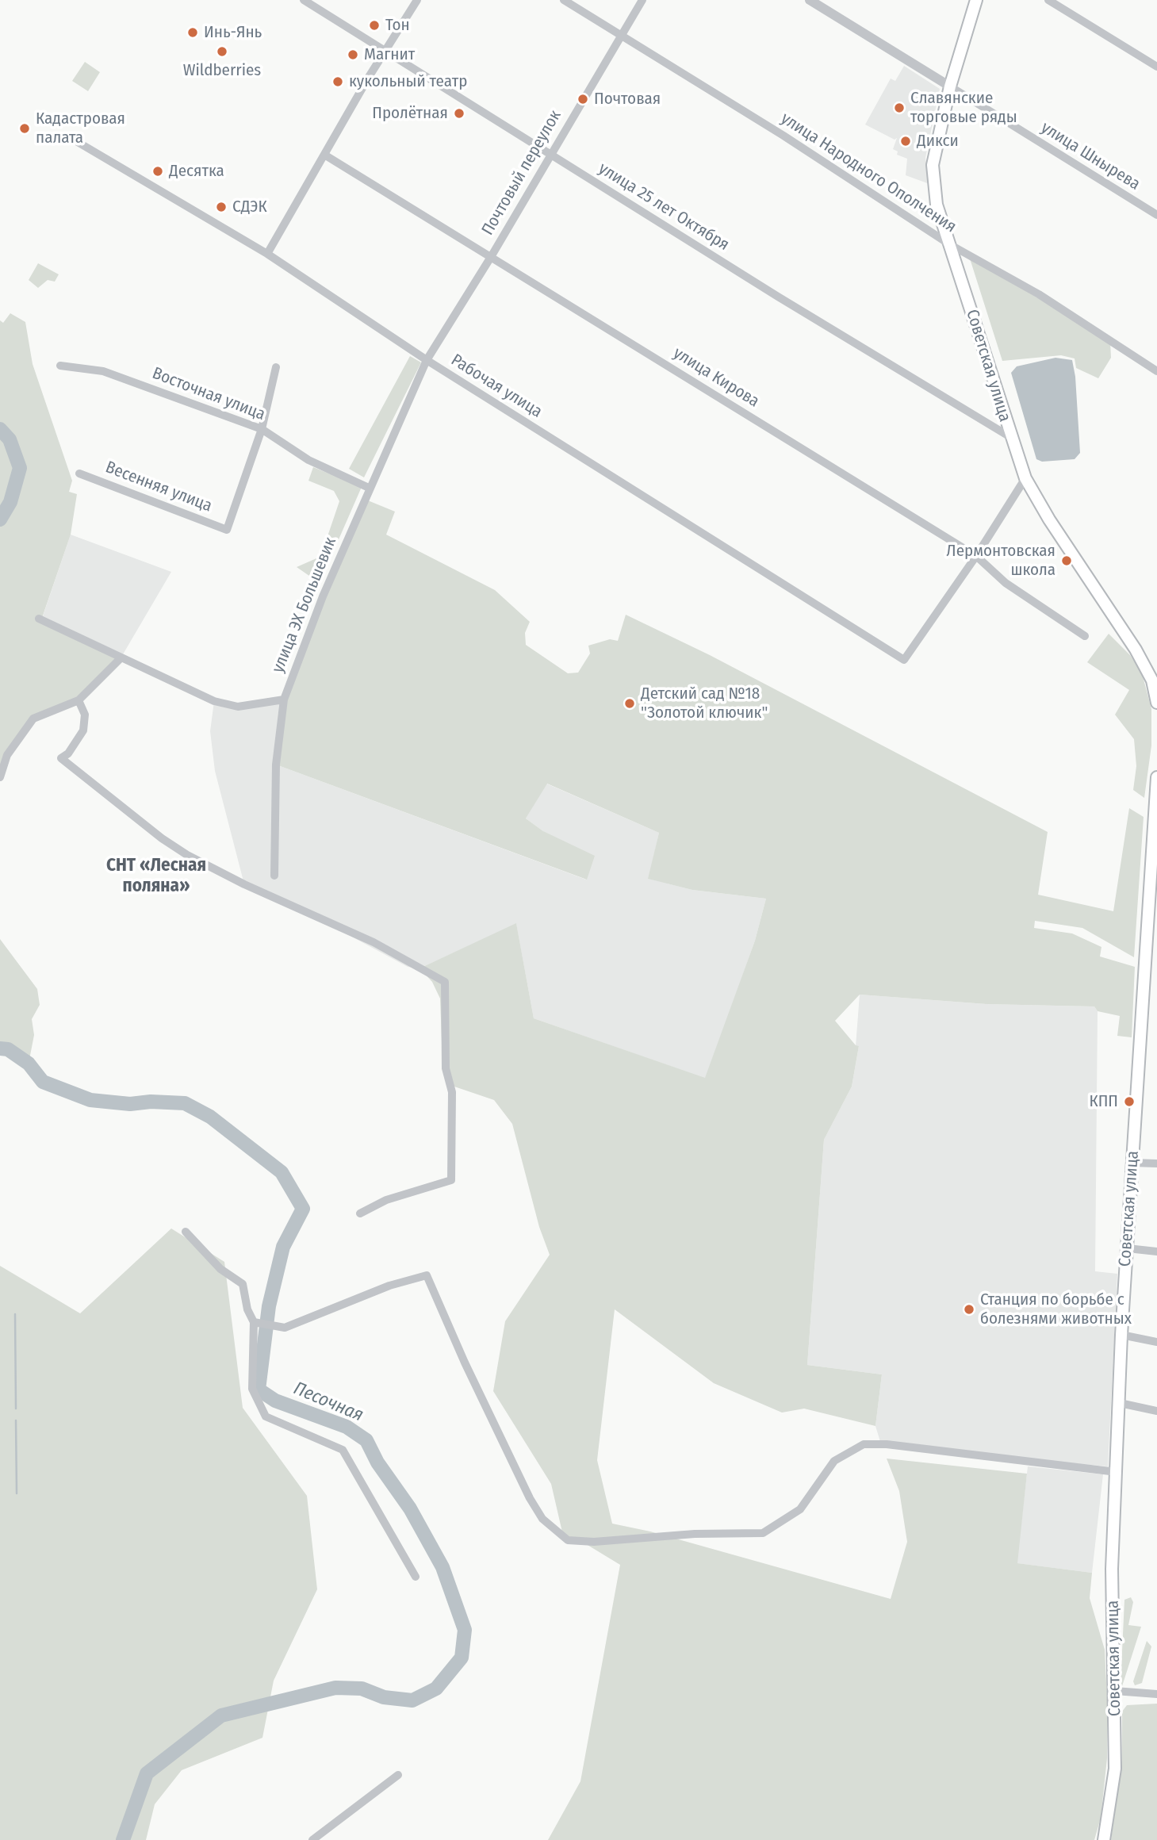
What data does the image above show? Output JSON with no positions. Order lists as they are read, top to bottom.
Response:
{
  "streets": {
    "main road": ["Советская улица"],
    "street": [
      "улица Шнырева",
      "Почтовый переулок",
      "улица Народного Ополчения",
      "улица 25 лет Октября",
      "улица Кирова",
      "Рабочая улица",
      "Восточная улица",
      "Весенняя улица",
      "улица ЭХ Большевик"
    ]
  },
  "crossings": [
    ["улица Шнырева", "Советская улица"],
    ["Почтовый переулок", "улица Народного Ополчения"],
    ["Почтовый переулок", "улица 25 лет Октября"],
    ["Почтовый переулок", "улица Кирова"],
    ["Почтовый переулок", "Рабочая улица"],
    ["Почтовый переулок", "улица ЭХ Большевик"],
    ["улица Народного Ополчения", "Советская улица"],
    ["улица 25 лет Октября", "Советская улица"],
    ["улица Кирова", "Рабочая улица"],
    ["Рабочая улица", "улица ЭХ Большевик"],
    ["Восточная улица", "Весенняя улица"],
    ["Восточная улица", "улица ЭХ Большевик"]
  ],
  "districts": ["СНТ «Лесная поляна»"],
  "water": ["Песочная"],
  "places": [
    "Тон",
    "Инь-Янь",
    "Wildberries",
    "Магнит",
    "кукольный театр",
    "Почтовая",
    "Славянские торговые ряды",
    "Пролётная",
    "Кадастровая палата",
    "Дикси",
    "Десятка",
    "СДЭК",
    "Лермонтовская школа",
    "Детский сад №18 \"Золотой ключик\"",
    "КПП",
    "Станция по борьбе с болезнями животных"
  ]
}
